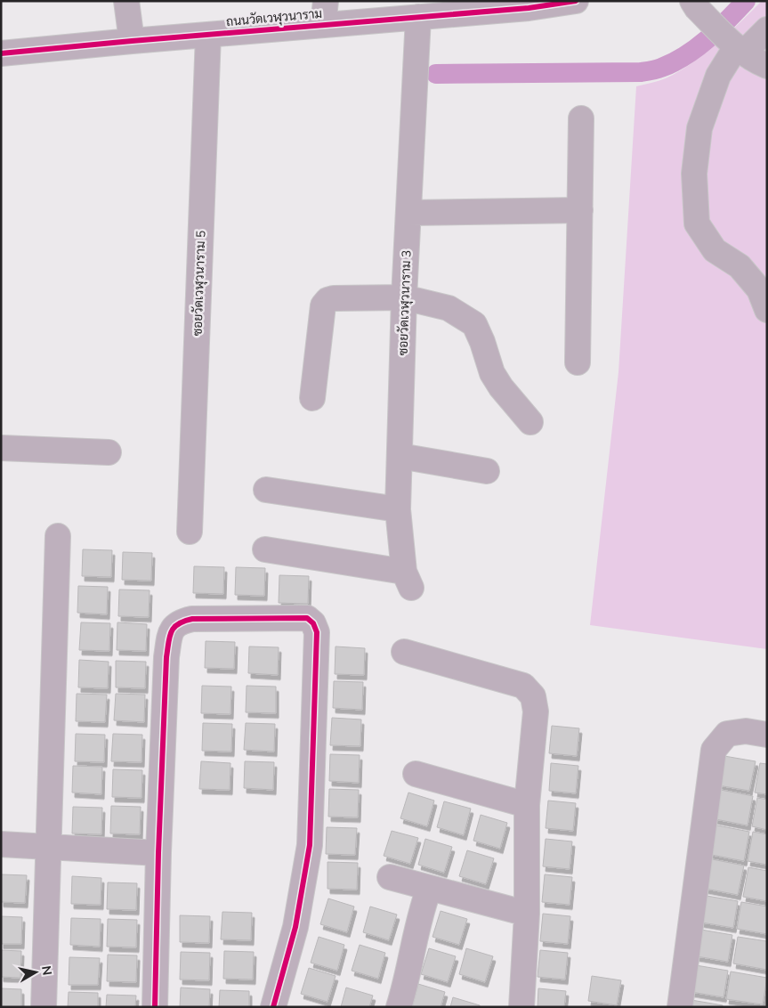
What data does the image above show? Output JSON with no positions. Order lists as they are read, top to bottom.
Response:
{
  "streets": {
    "street": ["ถนนวัดเวฬุวนาราม", "ซอยวัดเวฬุวนาราม 5", "ซอยวัดเวฬุวนาราม 3"]
  },
  "crossings": [
    ["ถนนวัดเวฬุวนาราม", "ซอยวัดเวฬุวนาราม 5"],
    ["ถนนวัดเวฬุวนาราม", "ซอยวัดเวฬุวนาราม 3"]
  ],
  "north": "right"
}
